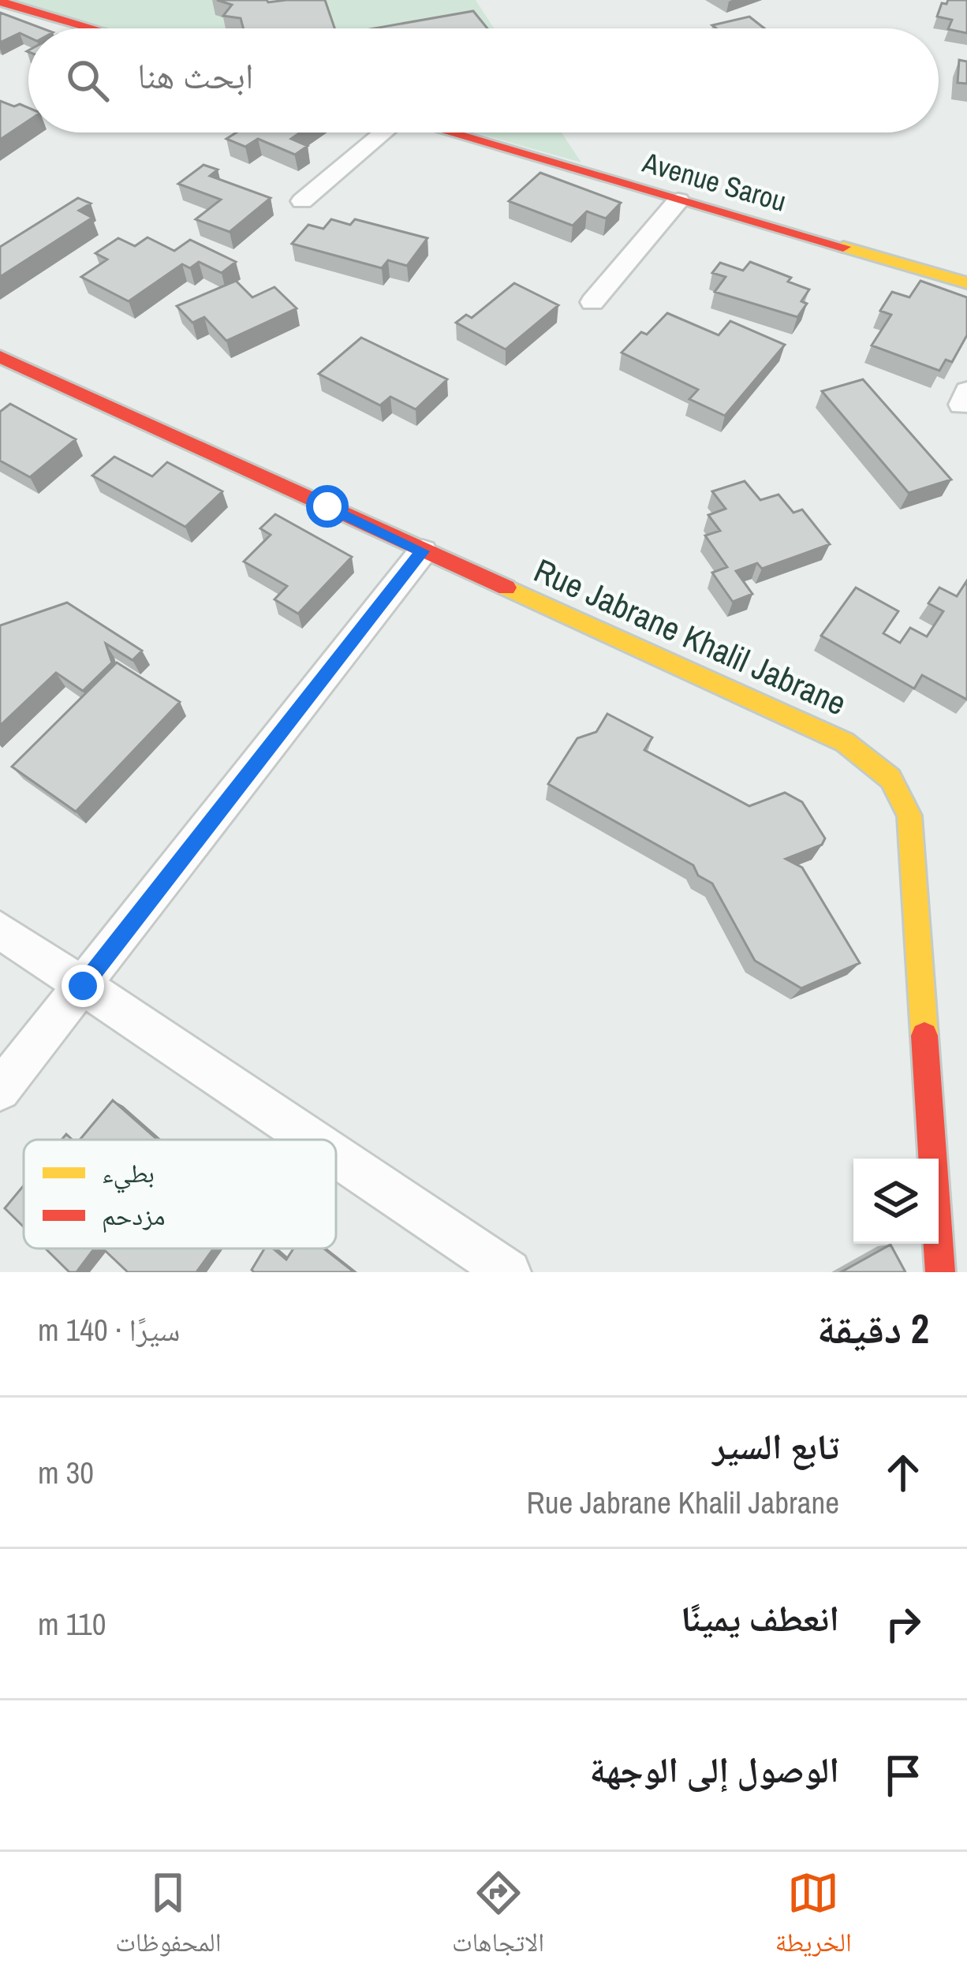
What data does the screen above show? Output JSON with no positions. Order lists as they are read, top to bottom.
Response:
{
  "streets": {
    "street": ["Avenue Sarou", "Rue Jabrane Khalil Jabrane"]
  },
  "legend": ["بطيء", "مزدحم"],
  "page": {
    "search": "ابحث هنا",
    "heading": ["2 دقيقة", "سيرًا · 140 m"],
    "list": [
      ["تابع السير", "Rue Jabrane Khalil Jabrane", "30 m"],
      ["انعطف يمينًا", "110 m"],
      "الوصول إلى الوجهة"
    ],
    "nav": ["الخريطة", "الاتجاهات", "المحفوظات"]
  }
}
